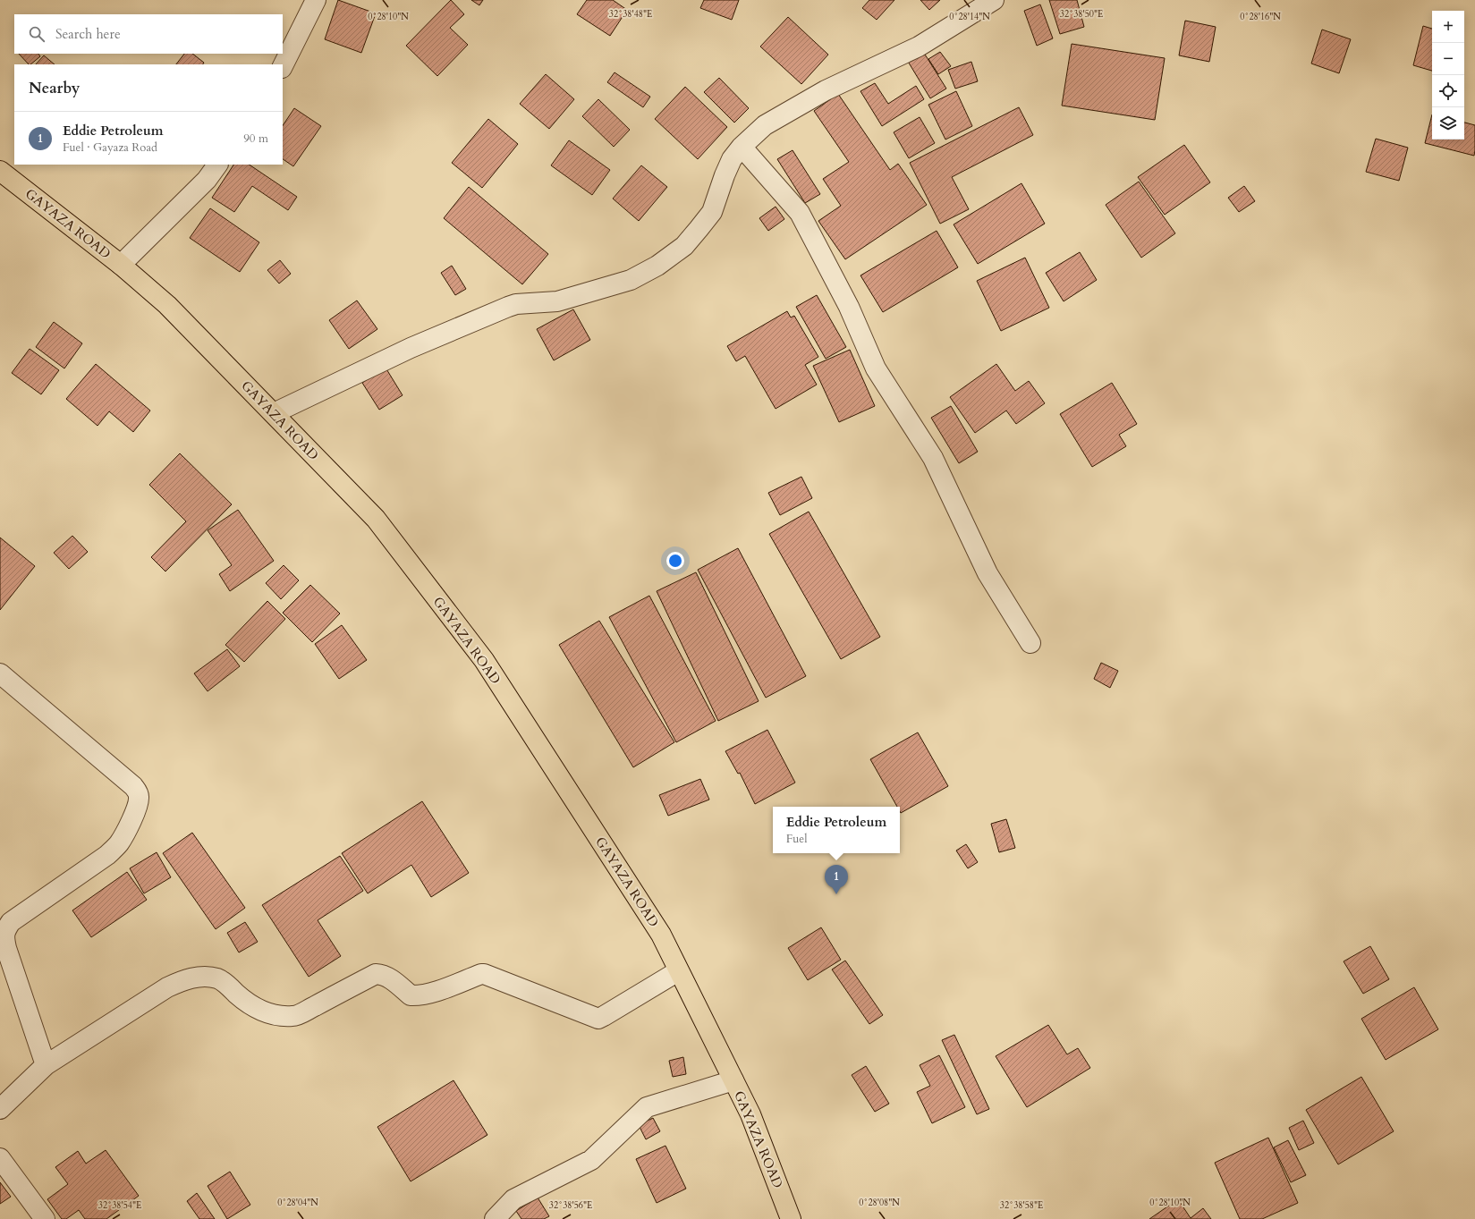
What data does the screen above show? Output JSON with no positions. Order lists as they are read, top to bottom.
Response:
{
  "streets": {
    "main road": ["GAYAZA ROAD"]
  },
  "page": {
    "map_buttons": ["+", "−"],
    "search": "Search here",
    "heading": "Nearby",
    "list": [
      {
        "mark": "1",
        "name": "Eddie Petroleum",
        "note": "Fuel · Gayaza Road",
        "value": "90 m"
      }
    ],
    "popup": ["Eddie Petroleum", "Fuel"],
    "pins": "1"
  },
  "coordinates": [
    "32°38'48\"E",
    "32°38'50\"E",
    "0°28'16\"N",
    "0°28'10\"N",
    "0°28'14\"N",
    "0°28'04\"N",
    "0°28'08\"N",
    "32°38'54\"E",
    "32°38'56\"E",
    "32°38'58\"E"
  ]
}
